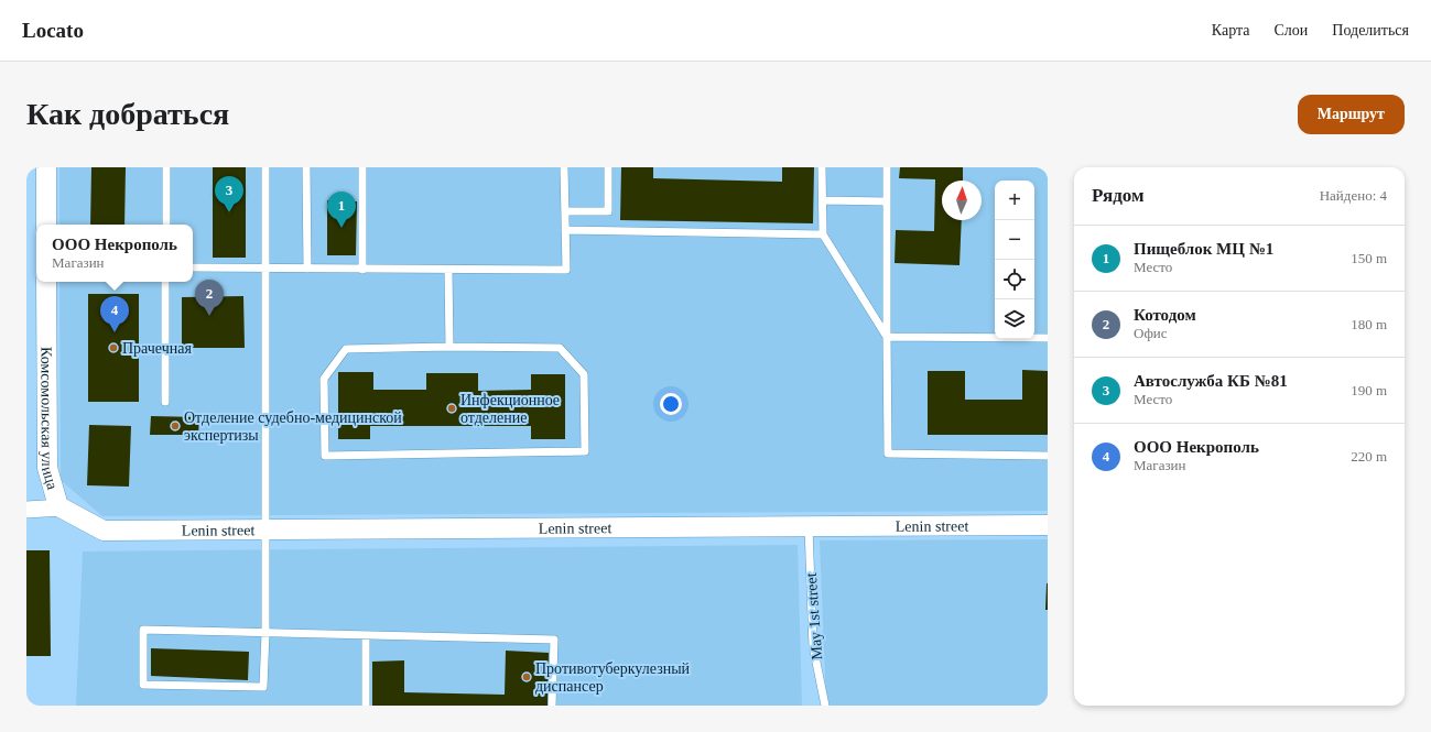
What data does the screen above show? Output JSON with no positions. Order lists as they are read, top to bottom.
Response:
{
  "streets": {
    "street": ["Комсомольская улица", "Lenin street"],
    "lane": ["May 1st street"]
  },
  "crossings": [
    ["Комсомольская улица", "Lenin street"],
    ["Lenin street", "May 1st street"]
  ],
  "places": [
    "Прачечная",
    "Инфекционное отделение",
    "Отделение судебно-медицинской экспертизы",
    "Противотуберкулезный диспансер"
  ],
  "north": "top",
  "page": {
    "header": "Locato",
    "nav": ["Карта", "Слои", "Поделиться"],
    "buttons": "Маршрут",
    "title": "Как добраться",
    "heading": ["Рядом", "Найдено: 4"],
    "pins": [
      "3",
      "1",
      "2",
      "4"
    ],
    "map_buttons": ["+", "−"],
    "popup": ["ООО Некрополь", "Магазин"],
    "list": [
      {
        "mark": "1",
        "name": "Пищеблок МЦ №1",
        "note": "Место",
        "value": "150 m"
      },
      {
        "mark": "2",
        "name": "Котодом",
        "note": "Офис",
        "value": "180 m"
      },
      {
        "mark": "3",
        "name": "Автослужба КБ №81",
        "note": "Место",
        "value": "190 m"
      },
      {
        "mark": "4",
        "name": "ООО Некрополь",
        "note": "Магазин",
        "value": "220 m"
      }
    ]
  }
}
